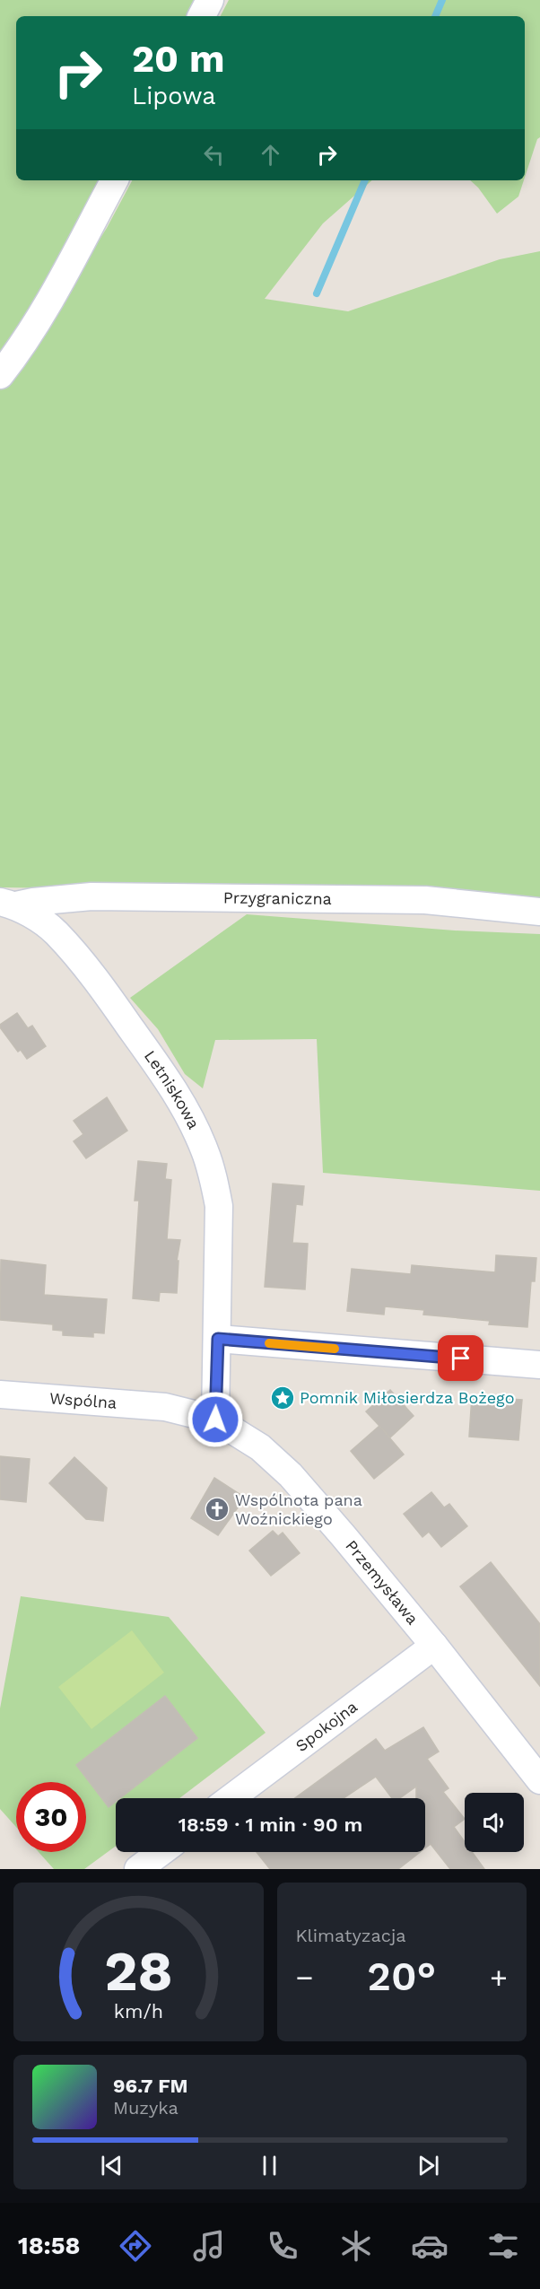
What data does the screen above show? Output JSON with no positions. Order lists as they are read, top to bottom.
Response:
{
  "streets": {
    "street": [
      "Przygraniczna",
      "Letniskowa",
      "Wspólna",
      "Przemysława",
      "Spokojna"
    ]
  },
  "crossings": [
    ["Przygraniczna", "Letniskowa"],
    ["Letniskowa", "Przemysława"],
    ["Wspólna", "Przemysława"],
    ["Przemysława", "Spokojna"]
  ],
  "places": {
    "place": ["Pomnik Miłosierdza Bożego"],
    "church": ["Wspólnota pana Woźnickiego"]
  },
  "page": {
    "turn": ["20 m", "Lipowa"],
    "limit": "30",
    "trip": "18:59 · 1 min · 90 m",
    "tile": "Klimatyzacja",
    "heat": ["−", "20°", "+"],
    "song": ["96.7 FM", "Muzyka"],
    "tabs": "18:58",
    "gauge": ["28", "km/h"]
  }
}
